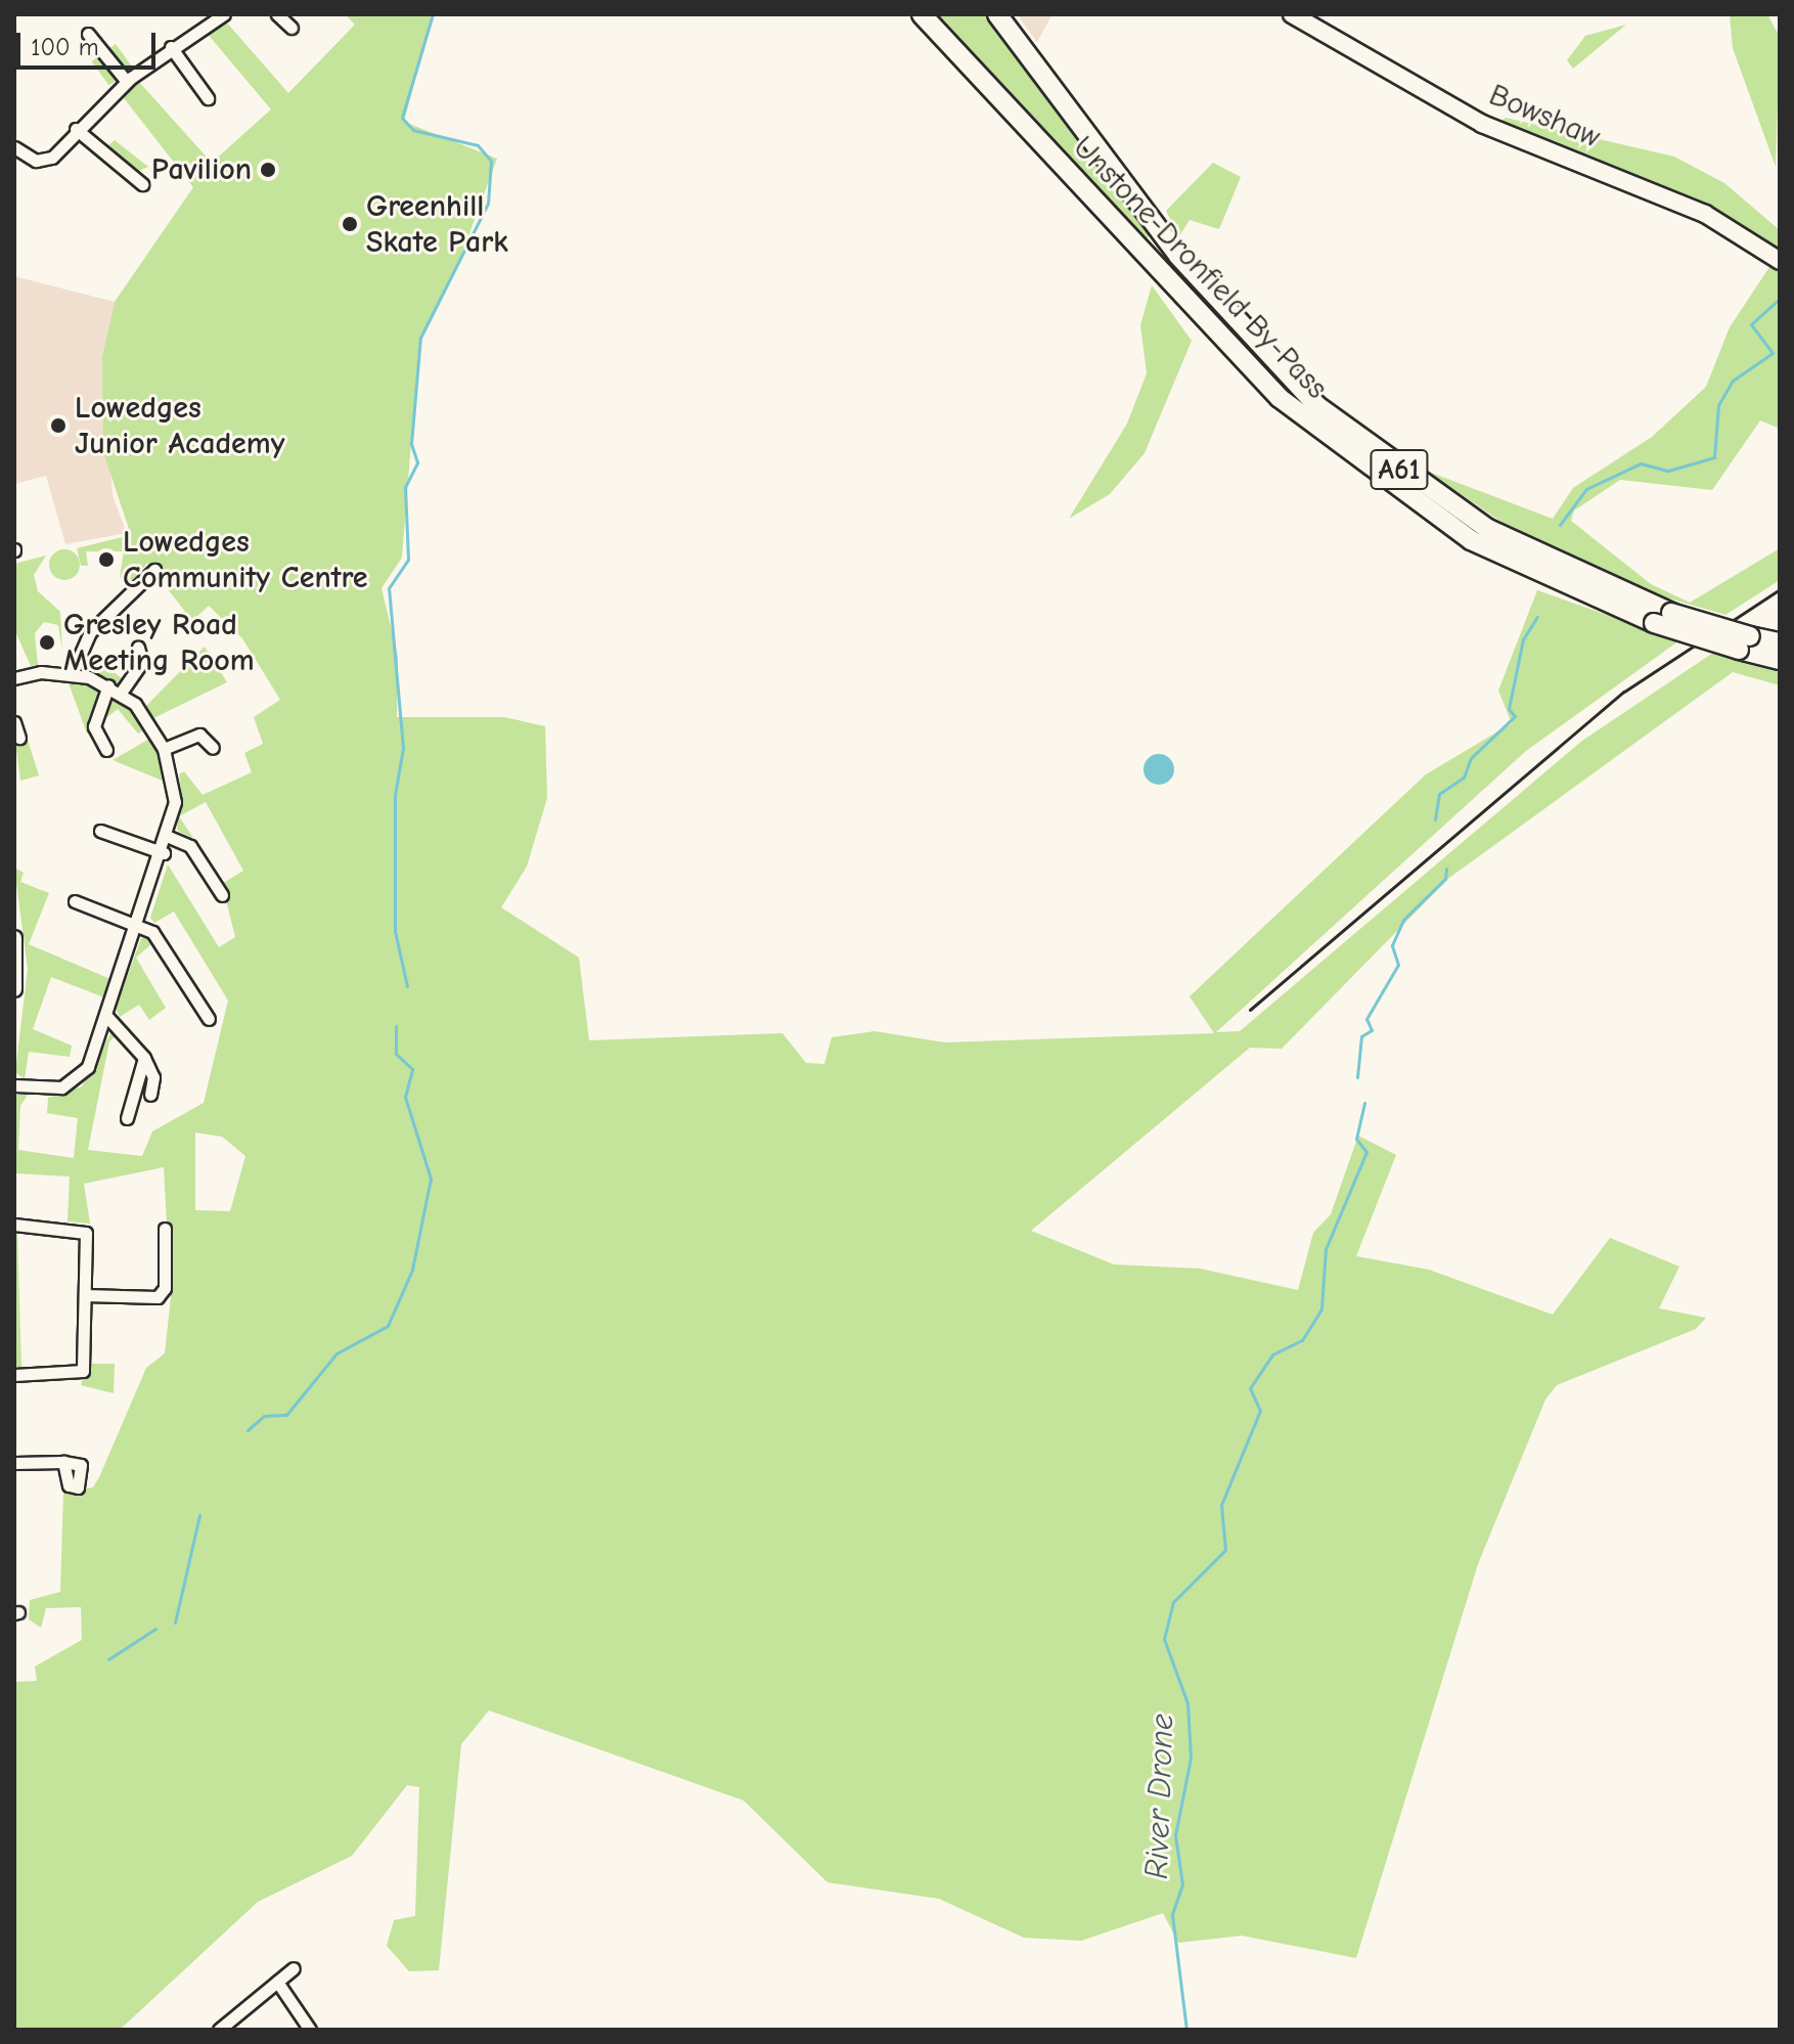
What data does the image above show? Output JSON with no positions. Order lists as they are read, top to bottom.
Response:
{
  "streets": {
    "highway": ["Unstone-Dronfield By-Pass", "A61"],
    "main road": ["Bowshaw"]
  },
  "water": ["River Drone"],
  "places": [
    "Pavilion",
    "Greenhill Skate Park",
    "Lowedges Junior Academy",
    "Lowedges Community Centre",
    "Gresley Road Meeting Room"
  ],
  "scale_bar": "100 m"
}
